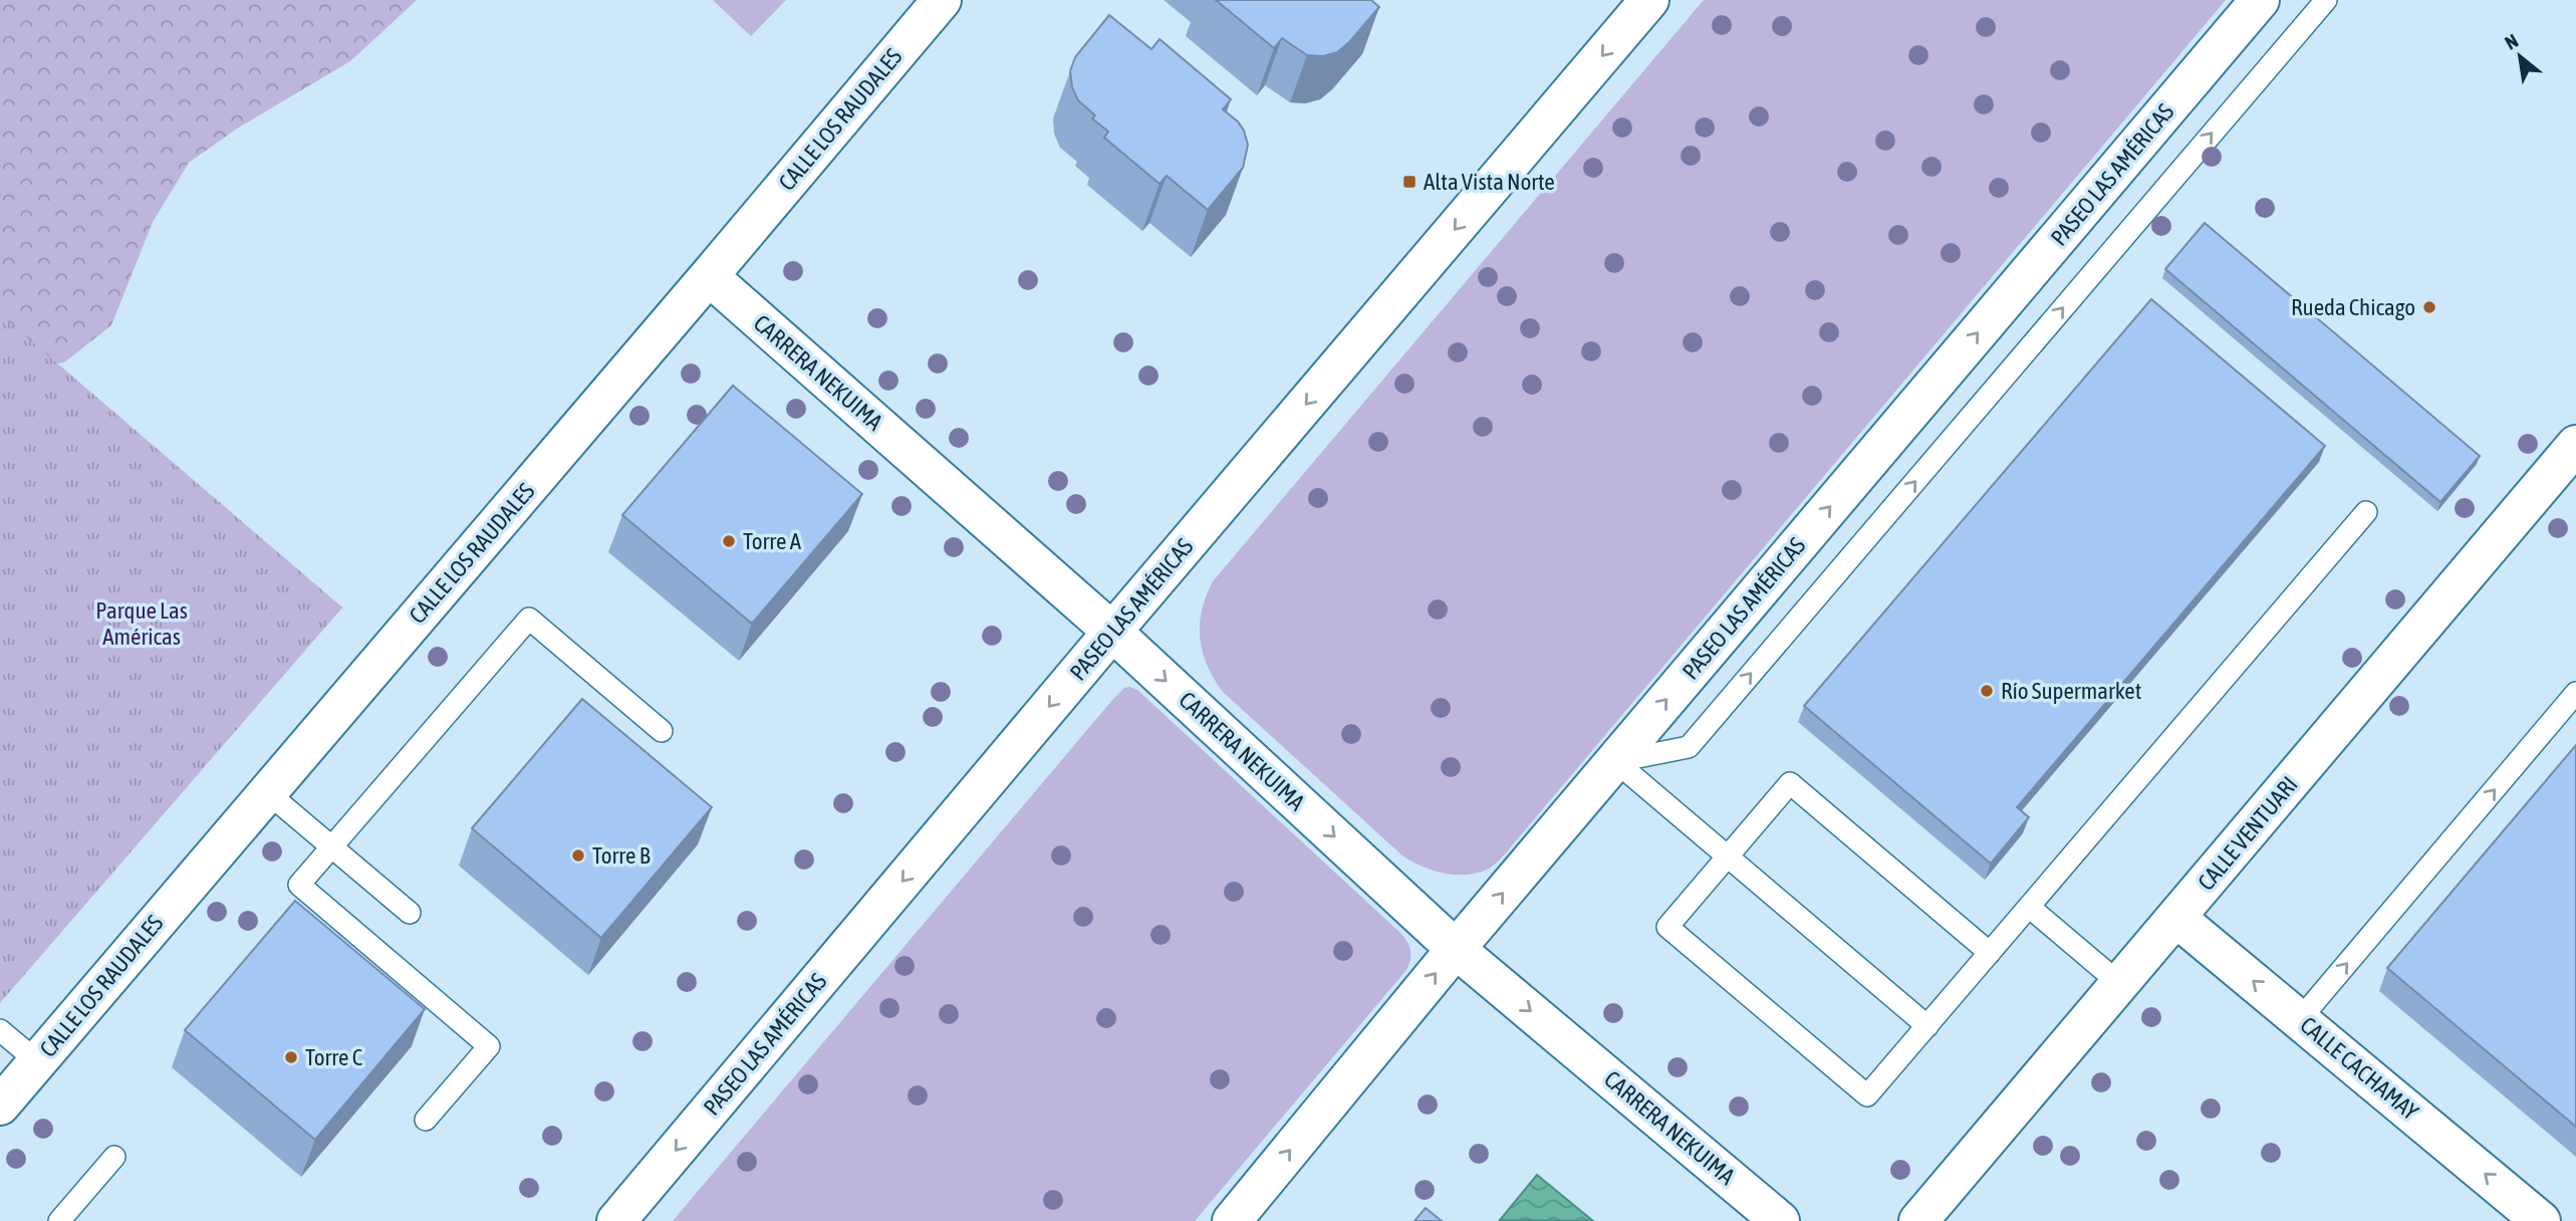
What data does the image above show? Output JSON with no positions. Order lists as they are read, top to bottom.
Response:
{
  "streets": {
    "street": [
      "CALLE LOS RAUDALES",
      "PASEO LAS AMÉRICAS",
      "CARRERA NEKUIMA",
      "CALLE VENTUARI",
      "CALLE CACHAMAY"
    ]
  },
  "crossings": [
    ["CALLE LOS RAUDALES", "CARRERA NEKUIMA"],
    ["PASEO LAS AMÉRICAS", "CARRERA NEKUIMA"],
    ["CALLE VENTUARI", "CALLE CACHAMAY"]
  ],
  "one_way": ["CARRERA NEKUIMA", "CALLE CACHAMAY"],
  "parks": ["Parque Las Américas"],
  "places": {
    "transit": ["Alta Vista Norte"],
    "other": [
      "Rueda Chicago",
      "Torre A",
      "Río Supermarket",
      "Torre B",
      "Torre C"
    ]
  },
  "north": "top left"
}
